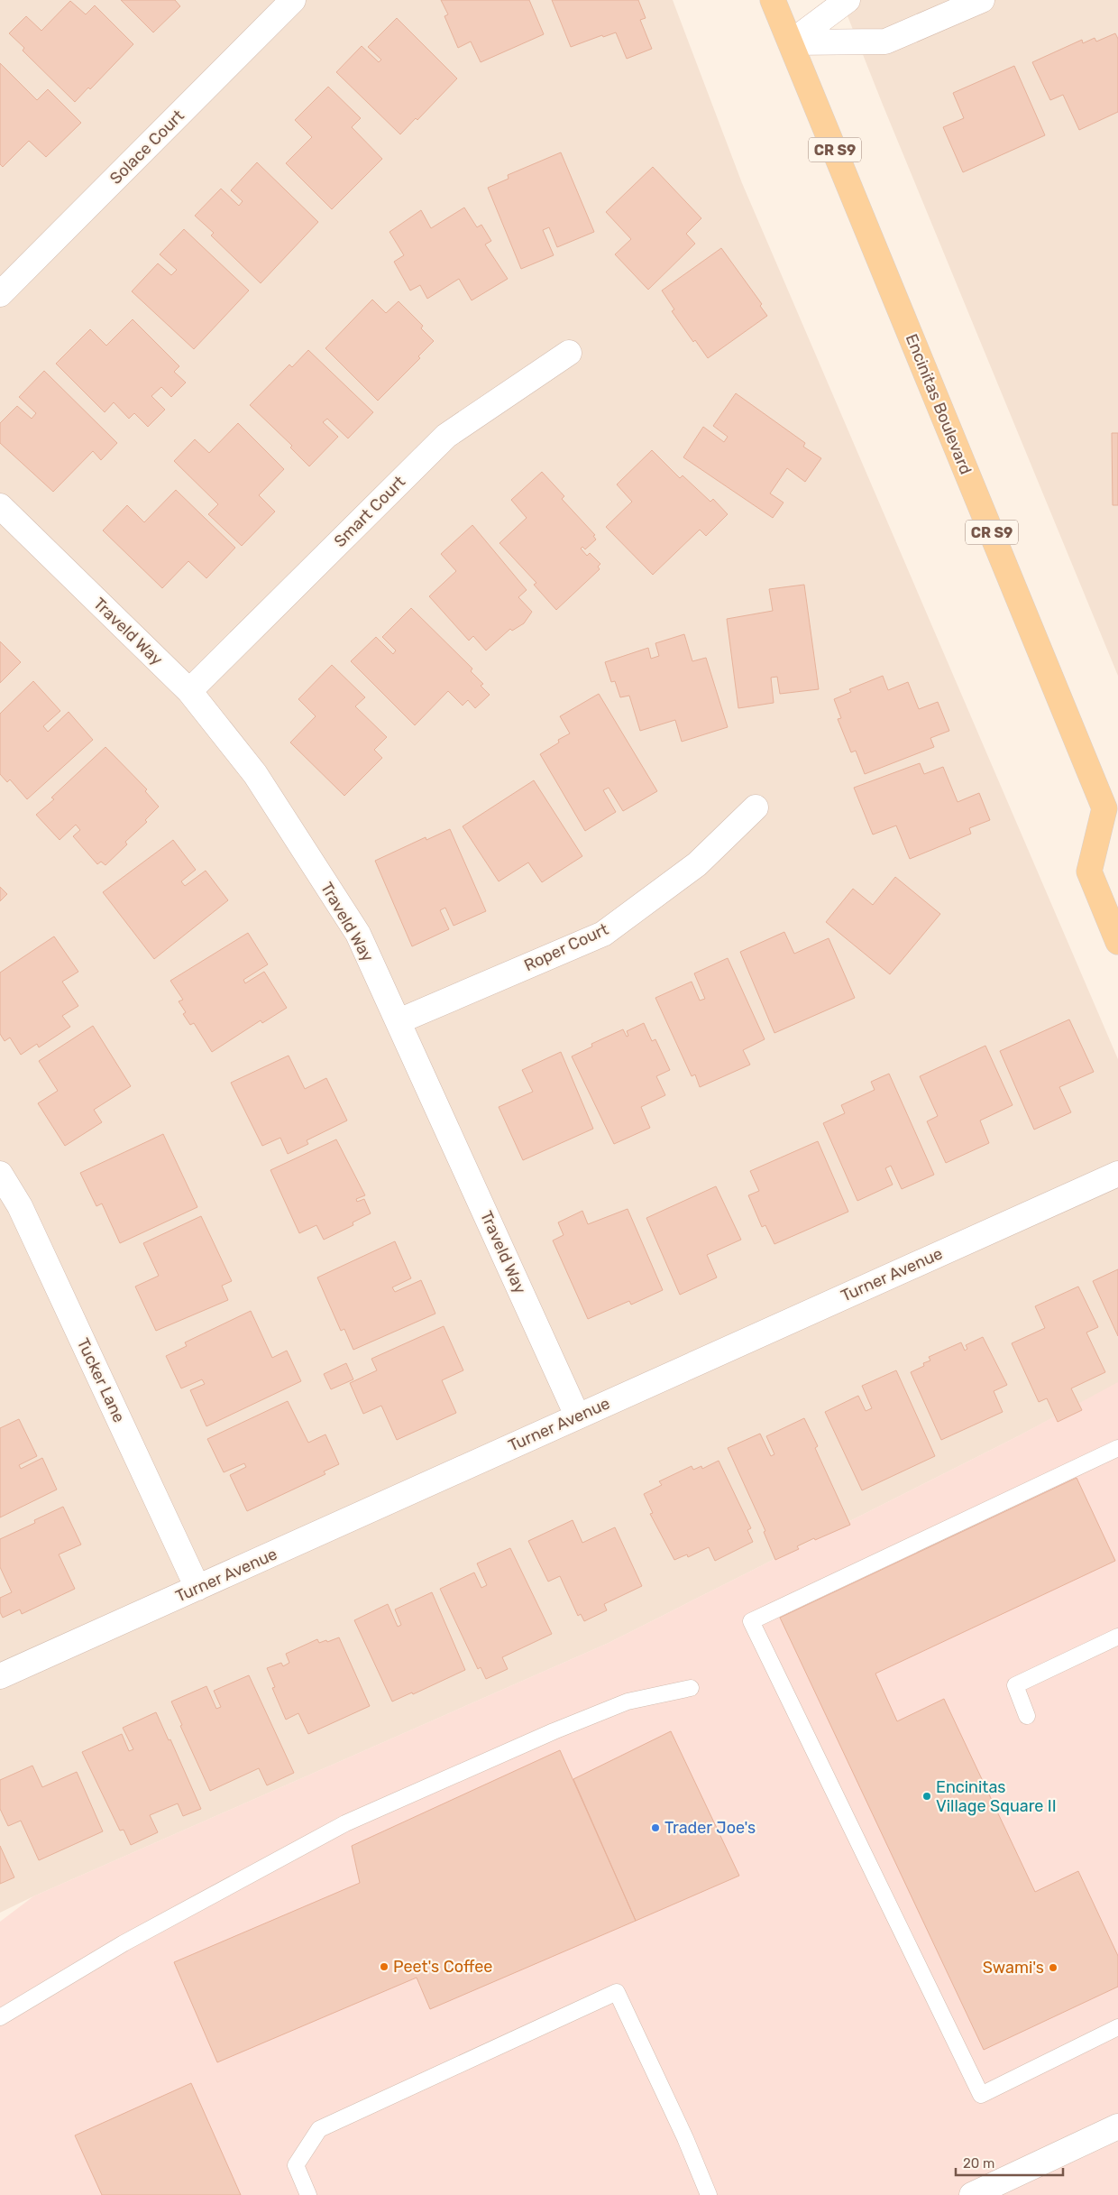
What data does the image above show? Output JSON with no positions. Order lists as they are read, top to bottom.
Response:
{
  "streets": {
    "main road": ["CR S9", "Encinitas Boulevard"],
    "street": [
      "Solace Court",
      "Smart Court",
      "Traveld Way",
      "Roper Court",
      "Turner Avenue",
      "Tucker Lane"
    ]
  },
  "crossings": [
    ["Smart Court", "Traveld Way"],
    ["Traveld Way", "Roper Court"],
    ["Traveld Way", "Turner Avenue"],
    ["Turner Avenue", "Tucker Lane"]
  ],
  "places": [
    "Encinitas Village Square II",
    "Trader Joe's",
    "Peet's Coffee",
    "Swami's"
  ],
  "scale_bar": "20 m"
}
